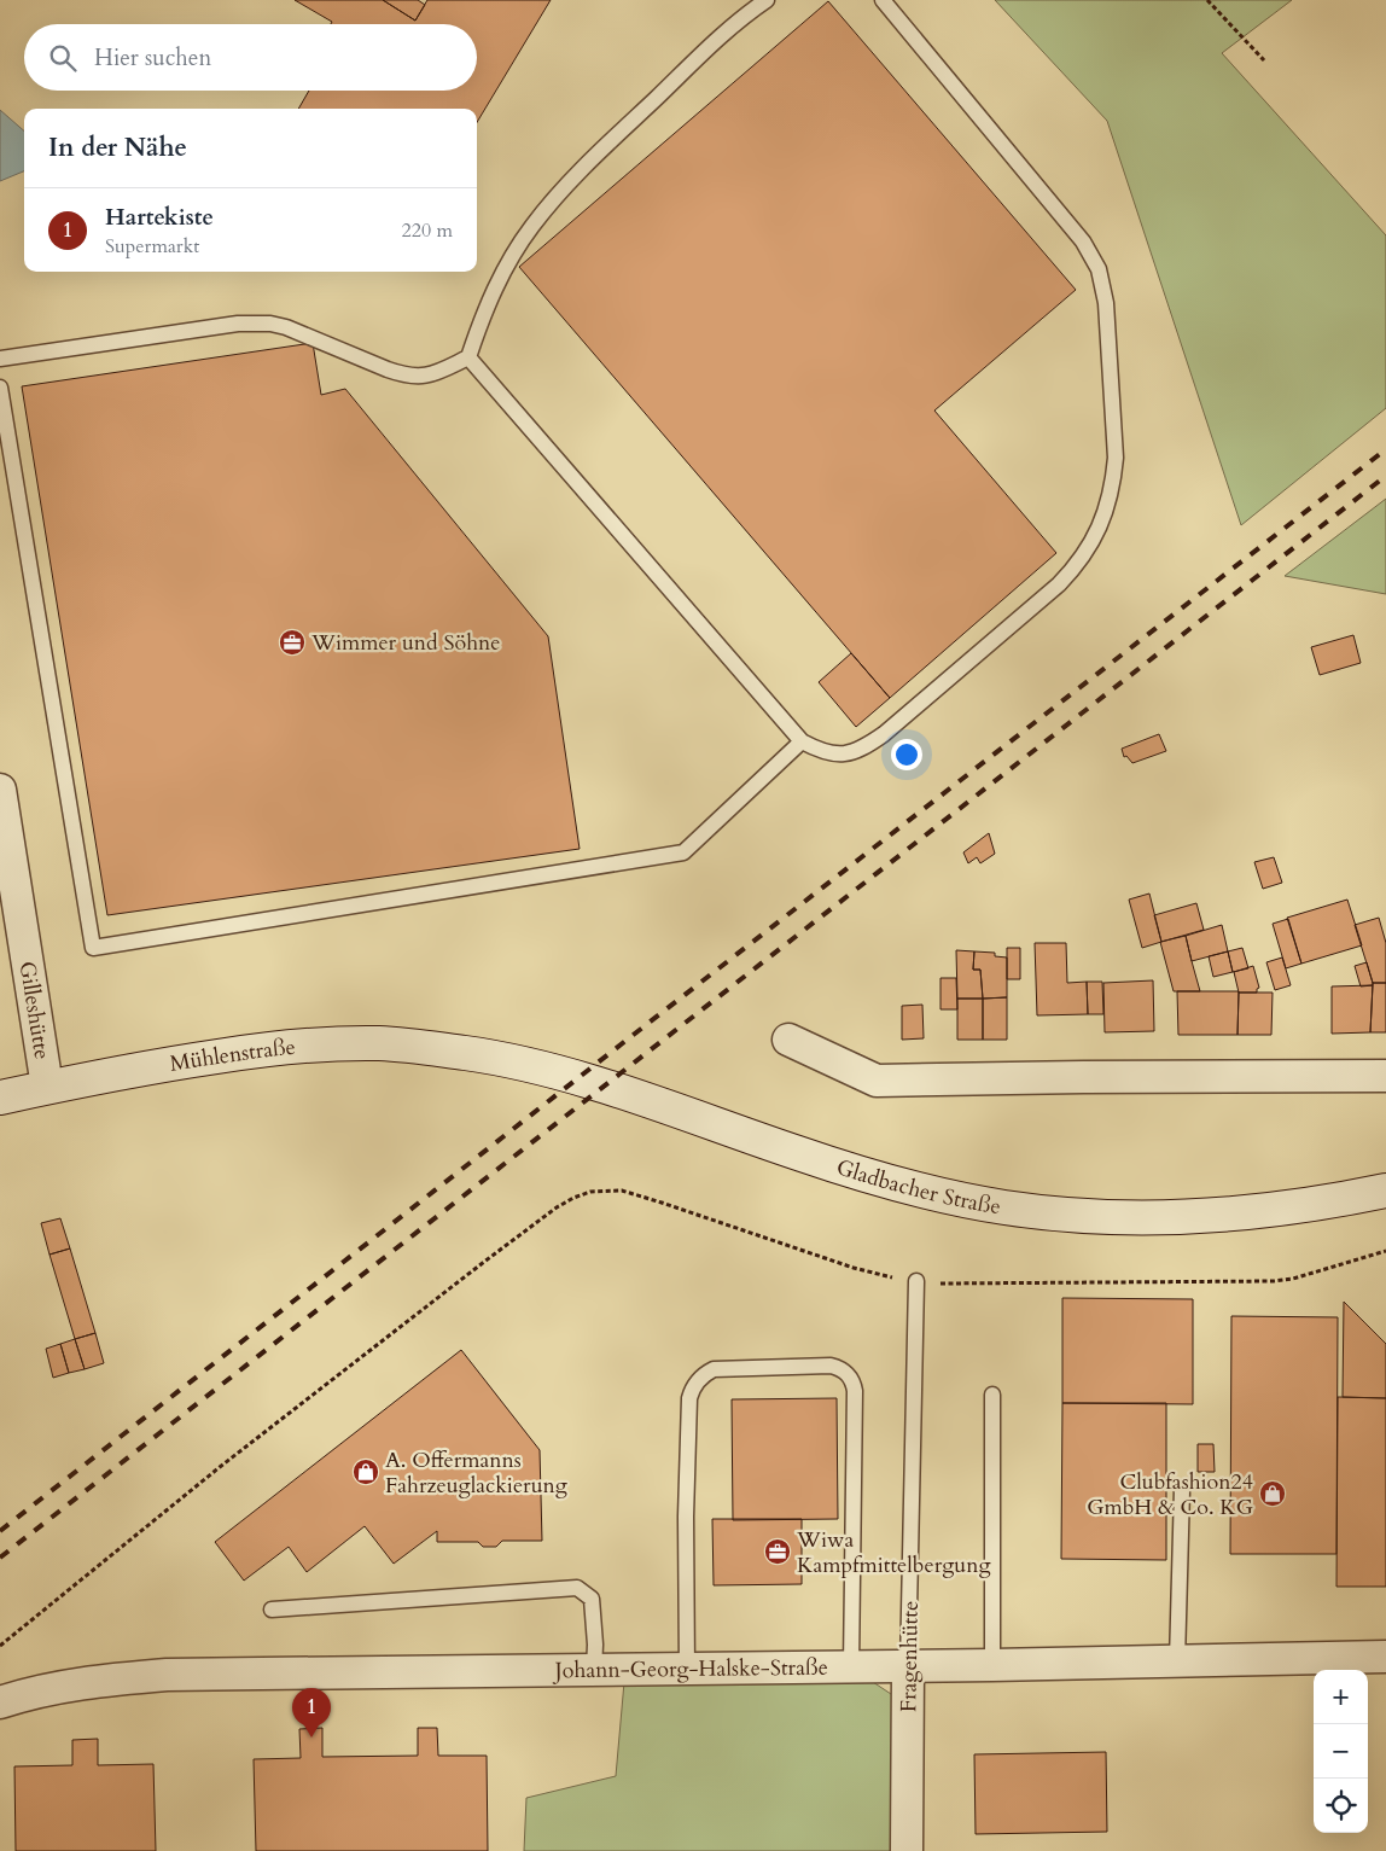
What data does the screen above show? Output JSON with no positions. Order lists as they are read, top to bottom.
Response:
{
  "streets": {
    "street": [
      "Gilleshütte",
      "Mühlenstraße",
      "Gladbacher Straße",
      "Fragenhütte",
      "Johann-Georg-Halske-Straße"
    ]
  },
  "crossings": [
    ["Gilleshütte", "Mühlenstraße"],
    ["Mühlenstraße", "Gladbacher Straße"],
    ["Fragenhütte", "Johann-Georg-Halske-Straße"]
  ],
  "places": {
    "office": ["Wimmer und Söhne", "Wiwa Kampfmittelbergung"],
    "shop": ["A. Offermanns Fahrzeuglackierung", "Clubfashion24 GmbH & Co. KG"]
  },
  "page": {
    "search": "Hier suchen",
    "heading": "In der Nähe",
    "list": [
      {
        "mark": "1",
        "name": "Hartekiste",
        "note": "Supermarkt",
        "value": "220 m"
      }
    ],
    "map_buttons": ["+", "−"],
    "pins": "1"
  }
}
